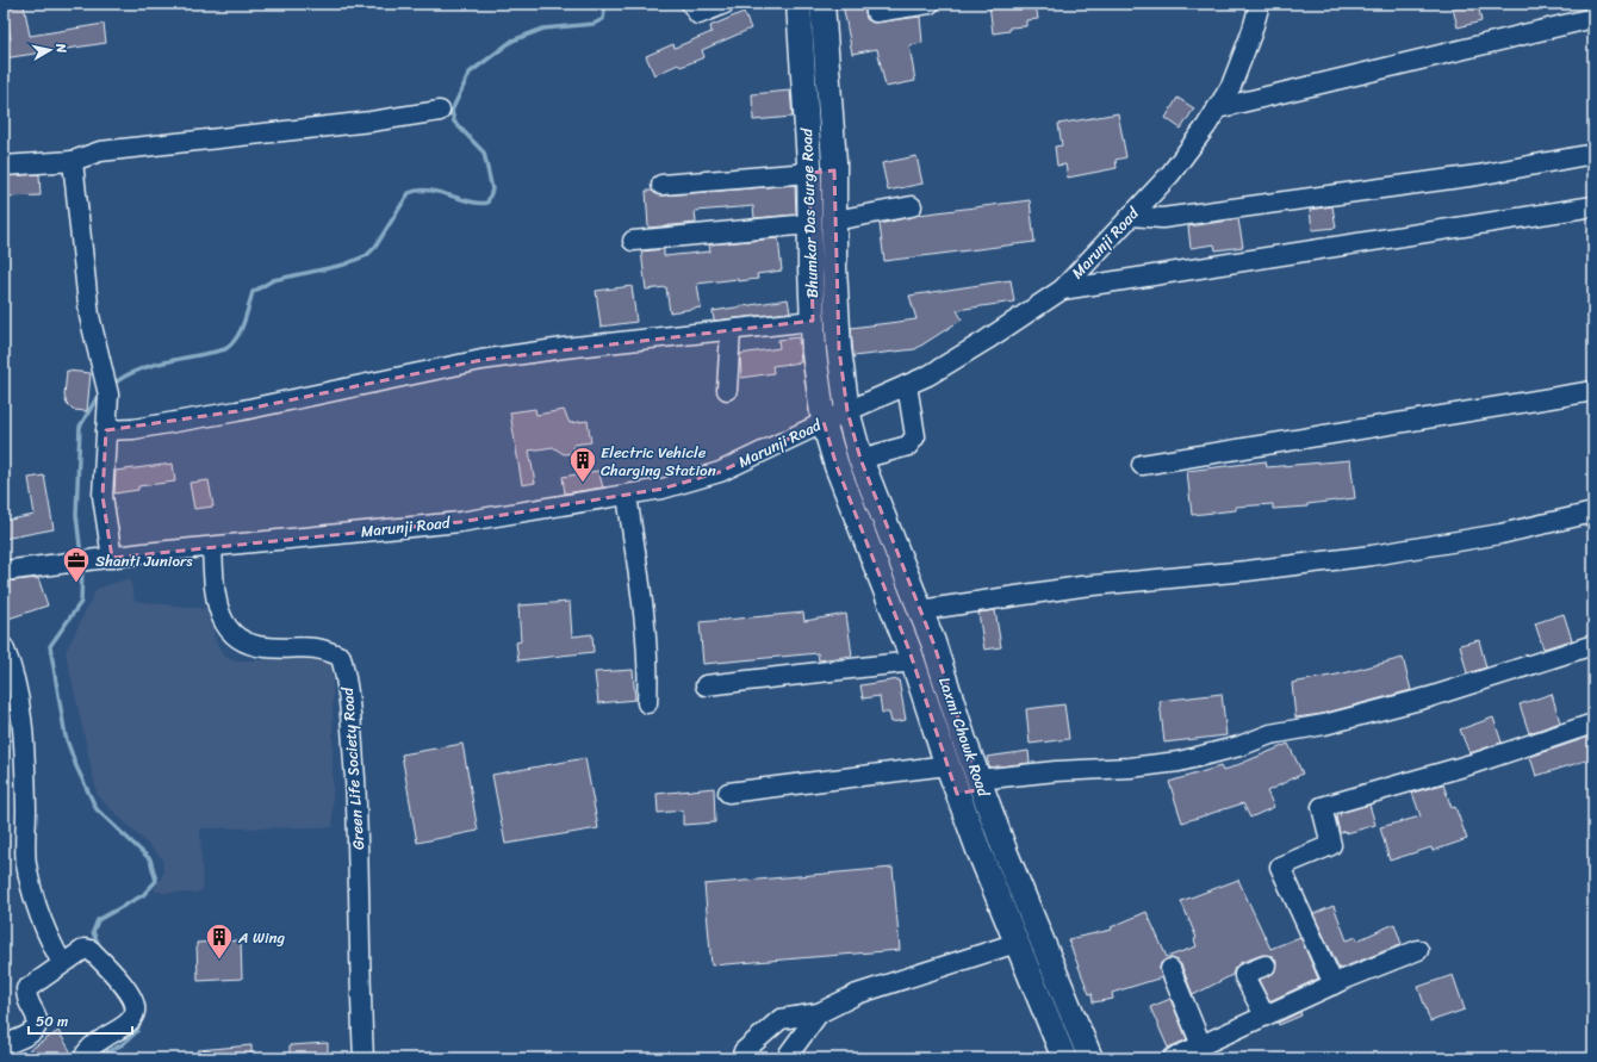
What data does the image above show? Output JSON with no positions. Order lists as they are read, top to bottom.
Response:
{
  "streets": {
    "main road": ["Bhumkar Das Gurge Road", "Laxmi Chowk Road"],
    "street": ["Marunji Road", "Green Life Society Road"]
  },
  "crossings": [
    ["Bhumkar Das Gurge Road", "Marunji Road"],
    ["Bhumkar Das Gurge Road", "Laxmi Chowk Road"],
    ["Marunji Road", "Laxmi Chowk Road"],
    ["Marunji Road", "Green Life Society Road"]
  ],
  "places": {
    "building": ["Electric Vehicle Charging Station", "A Wing"],
    "office": ["Shanti Juniors"]
  },
  "scale_bar": "50 m",
  "north": "right"
}
